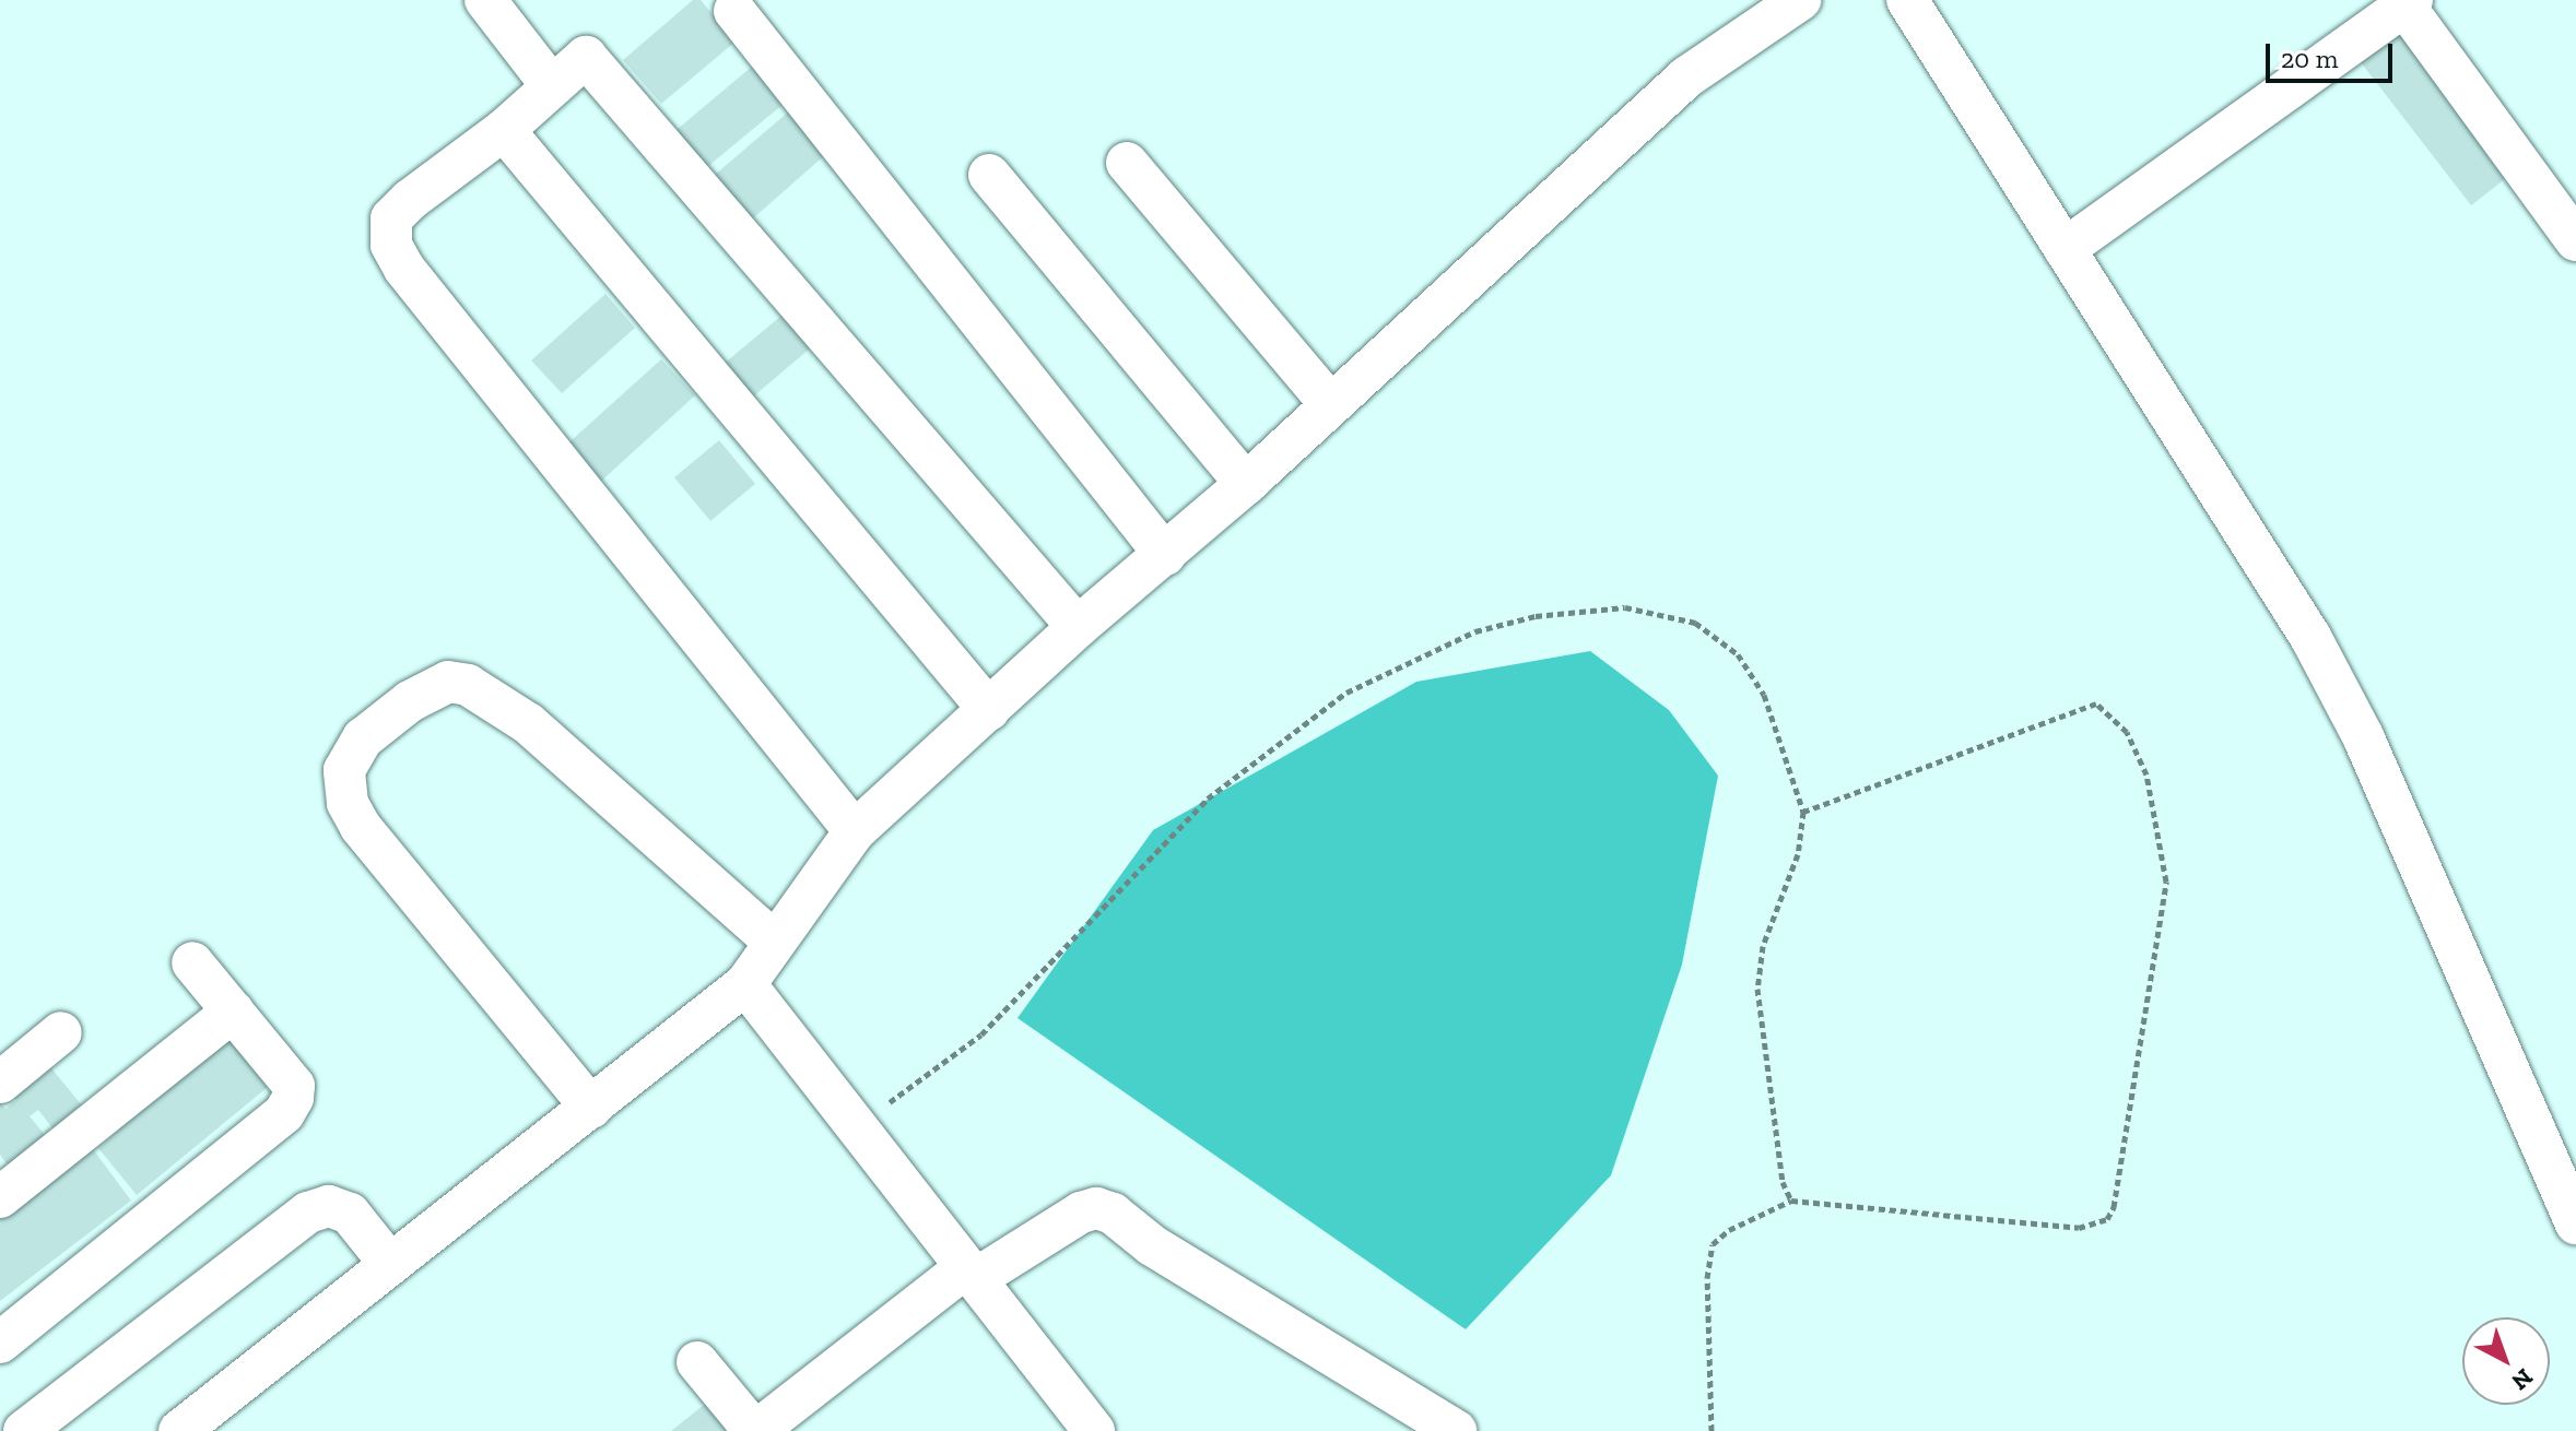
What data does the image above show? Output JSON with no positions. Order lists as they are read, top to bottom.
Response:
{
  "scale_bar": "20 m",
  "north": "bottom right"
}
